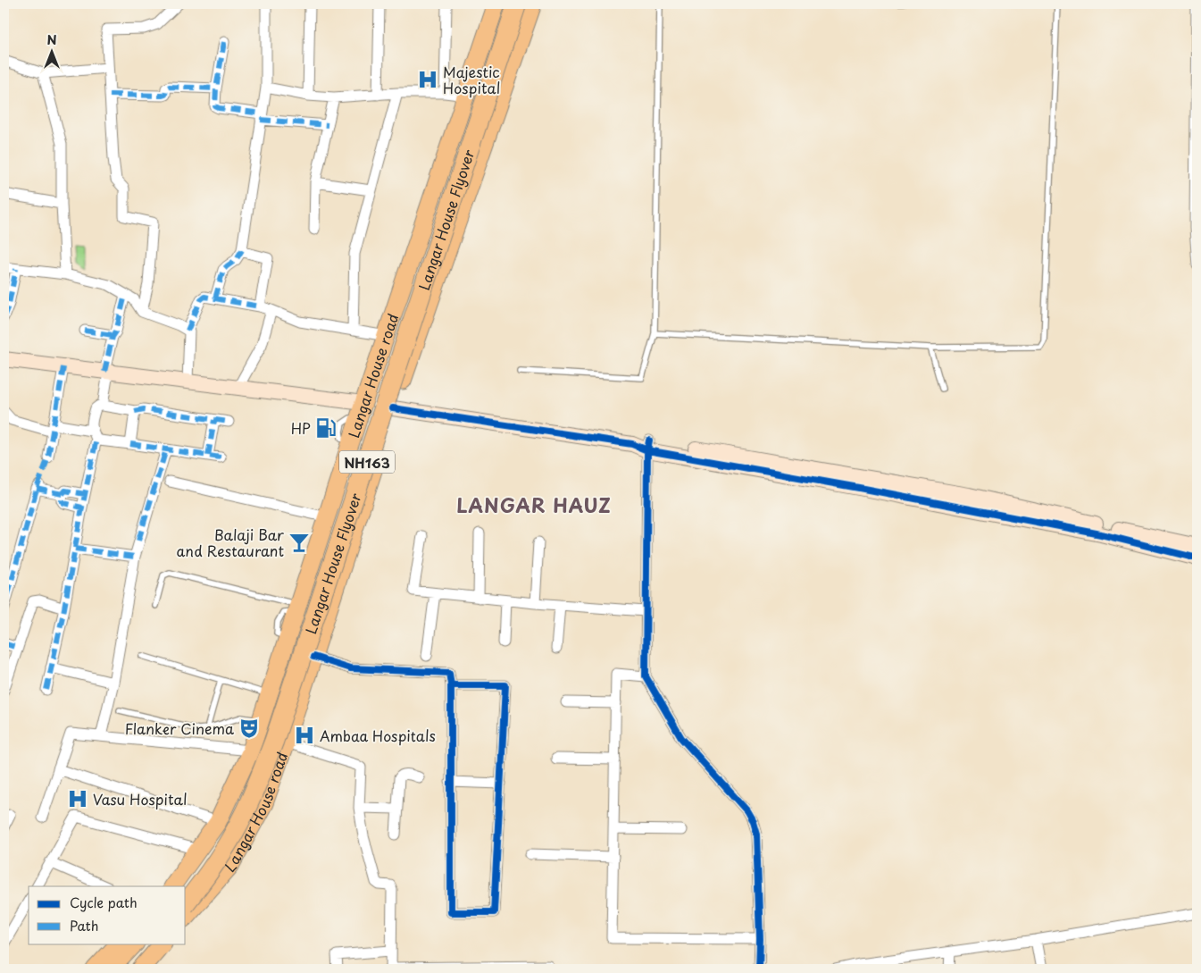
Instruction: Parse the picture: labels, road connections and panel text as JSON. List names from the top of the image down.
{
  "streets": {
    "highway": ["Langar House Flyover", "NH163"],
    "main road": ["Langar House road"]
  },
  "districts": ["LANGAR HAUZ"],
  "places": {
    "hospital": ["Majestic Hospital", "Ambaa Hospitals", "Vasu Hospital"],
    "fuel station": ["HP"],
    "bar": ["Balaji Bar and Restaurant"],
    "theatre": ["Flanker Cinema"]
  },
  "legend": ["Cycle path", "Path"],
  "north": "top"
}
